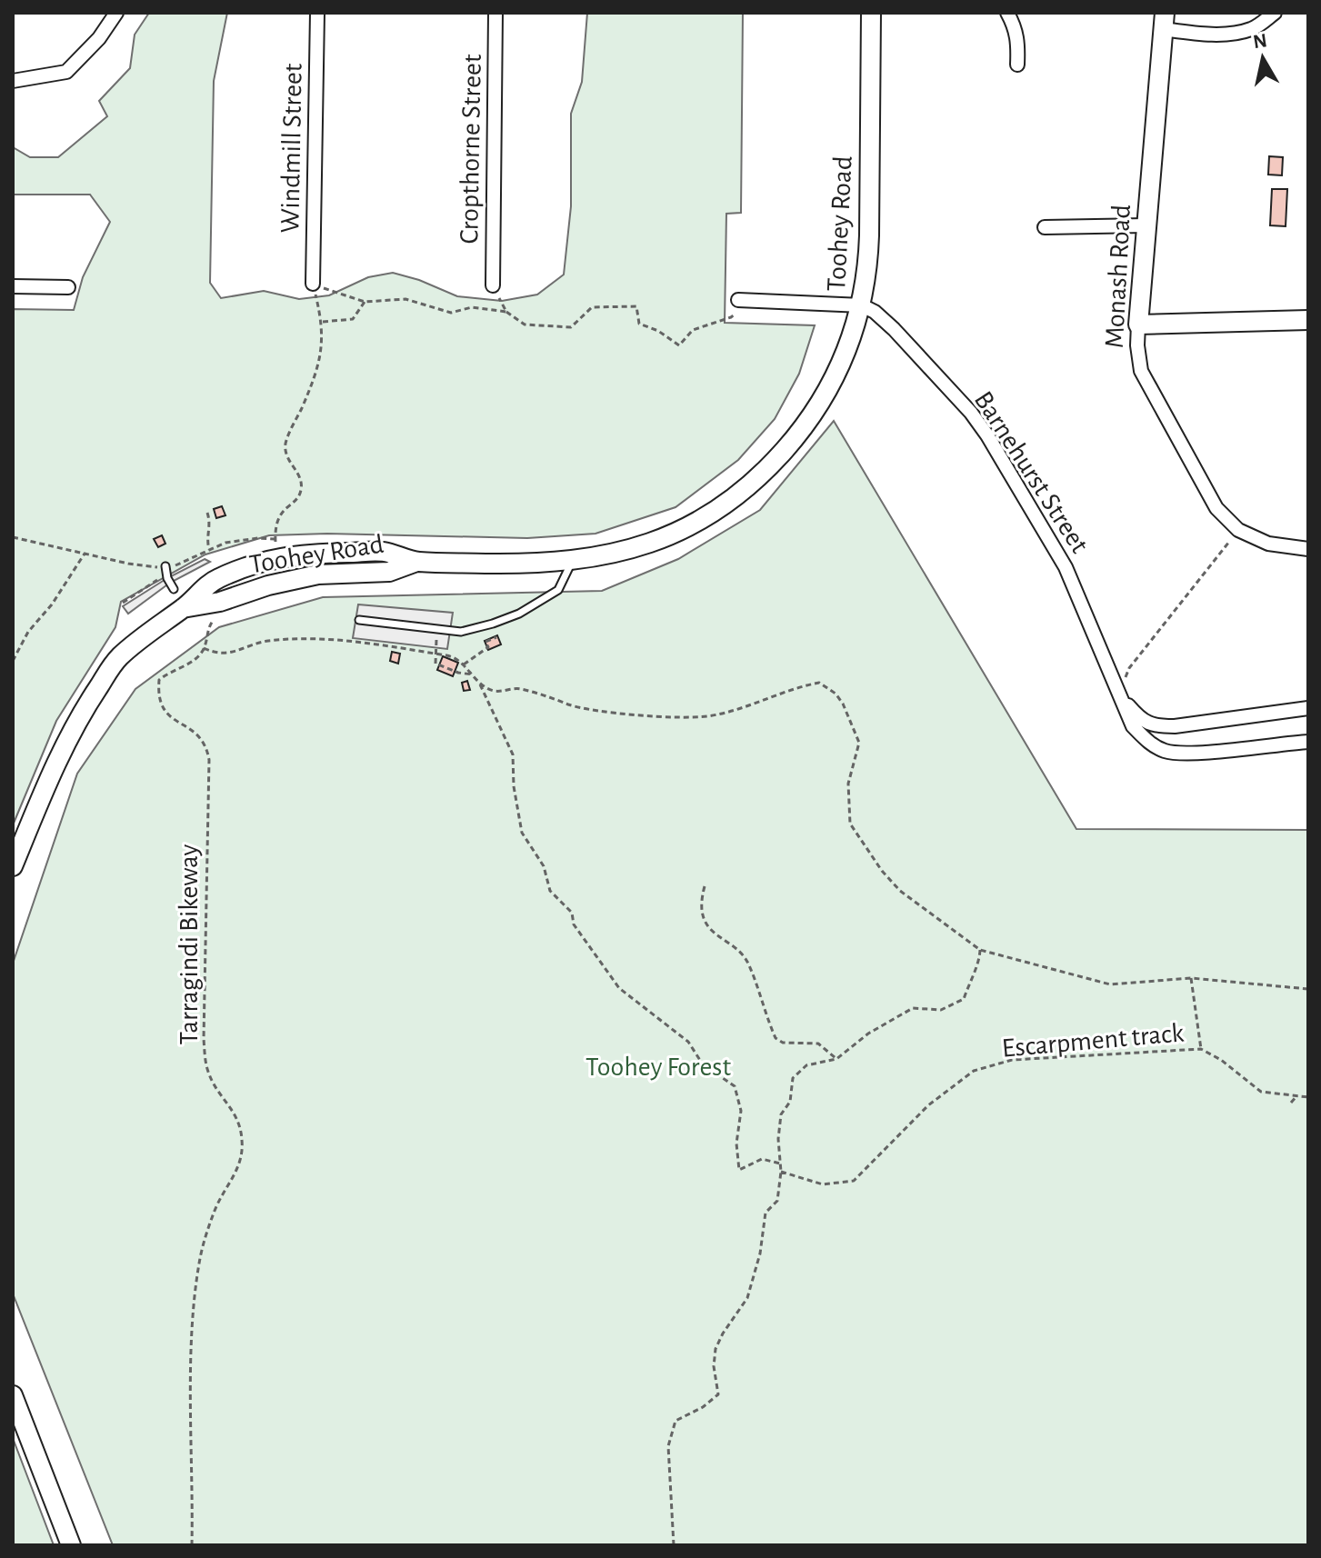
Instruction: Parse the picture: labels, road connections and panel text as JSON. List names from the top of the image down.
{
  "streets": {
    "main road": ["Toohey Road", "Monash Road"],
    "street": ["Windmill Street", "Cropthorne Street", "Barnehurst Street"],
    "path": ["Tarragindi Bikeway", "Escarpment track"]
  },
  "crossings": [
    ["Toohey Road", "Barnehurst Street"]
  ],
  "parks": ["Toohey Forest"],
  "north": "top"
}
